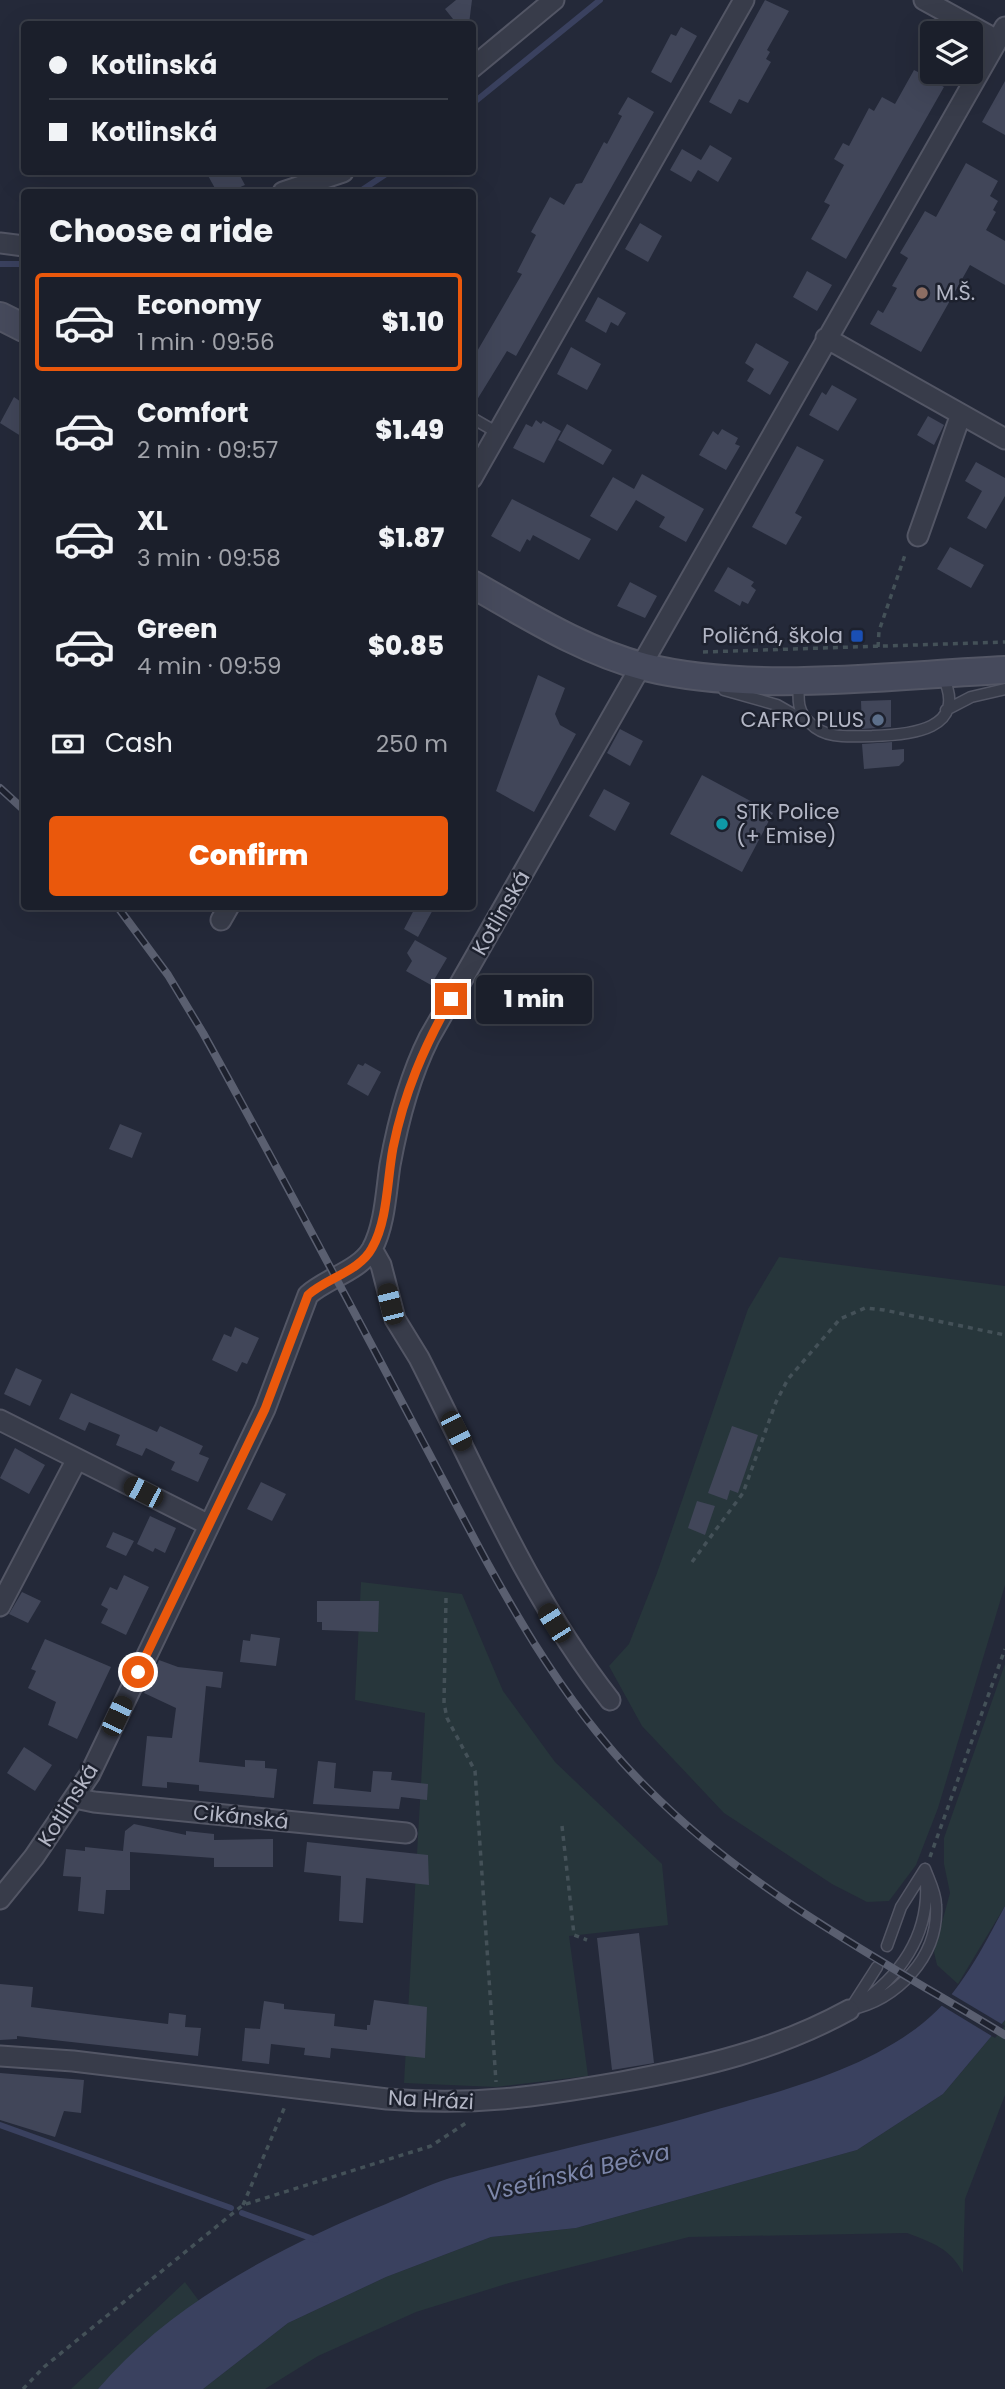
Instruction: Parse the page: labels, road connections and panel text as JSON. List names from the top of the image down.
{
  "streets": {
    "street": ["Kotlinská", "Cikánská", "Na Hrázi"]
  },
  "crossings": [
    ["Kotlinská", "Cikánská"]
  ],
  "water": ["Vsetínská Bečva"],
  "places": {
    "other": ["M.Š.", "CAFRO PLUS", "STK Police (+ Emise)"],
    "transit": ["Poličná, škola"]
  },
  "page": {
    "banner": ["Kotlinská", "Kotlinská"],
    "heading": "Choose a ride",
    "list": [
      {
        "name": "Economy",
        "note": "1 min · 09:56",
        "value": "$1.10"
      },
      {
        "name": "Comfort",
        "note": "2 min · 09:57",
        "value": "$1.49"
      },
      {
        "name": "XL",
        "note": "3 min · 09:58",
        "value": "$1.87"
      },
      {
        "name": "Green",
        "note": "4 min · 09:59",
        "value": "$0.85"
      }
    ],
    "pay": ["Cash", "250 m"],
    "buttons": "Confirm",
    "bubble": "1 min"
  }
}
